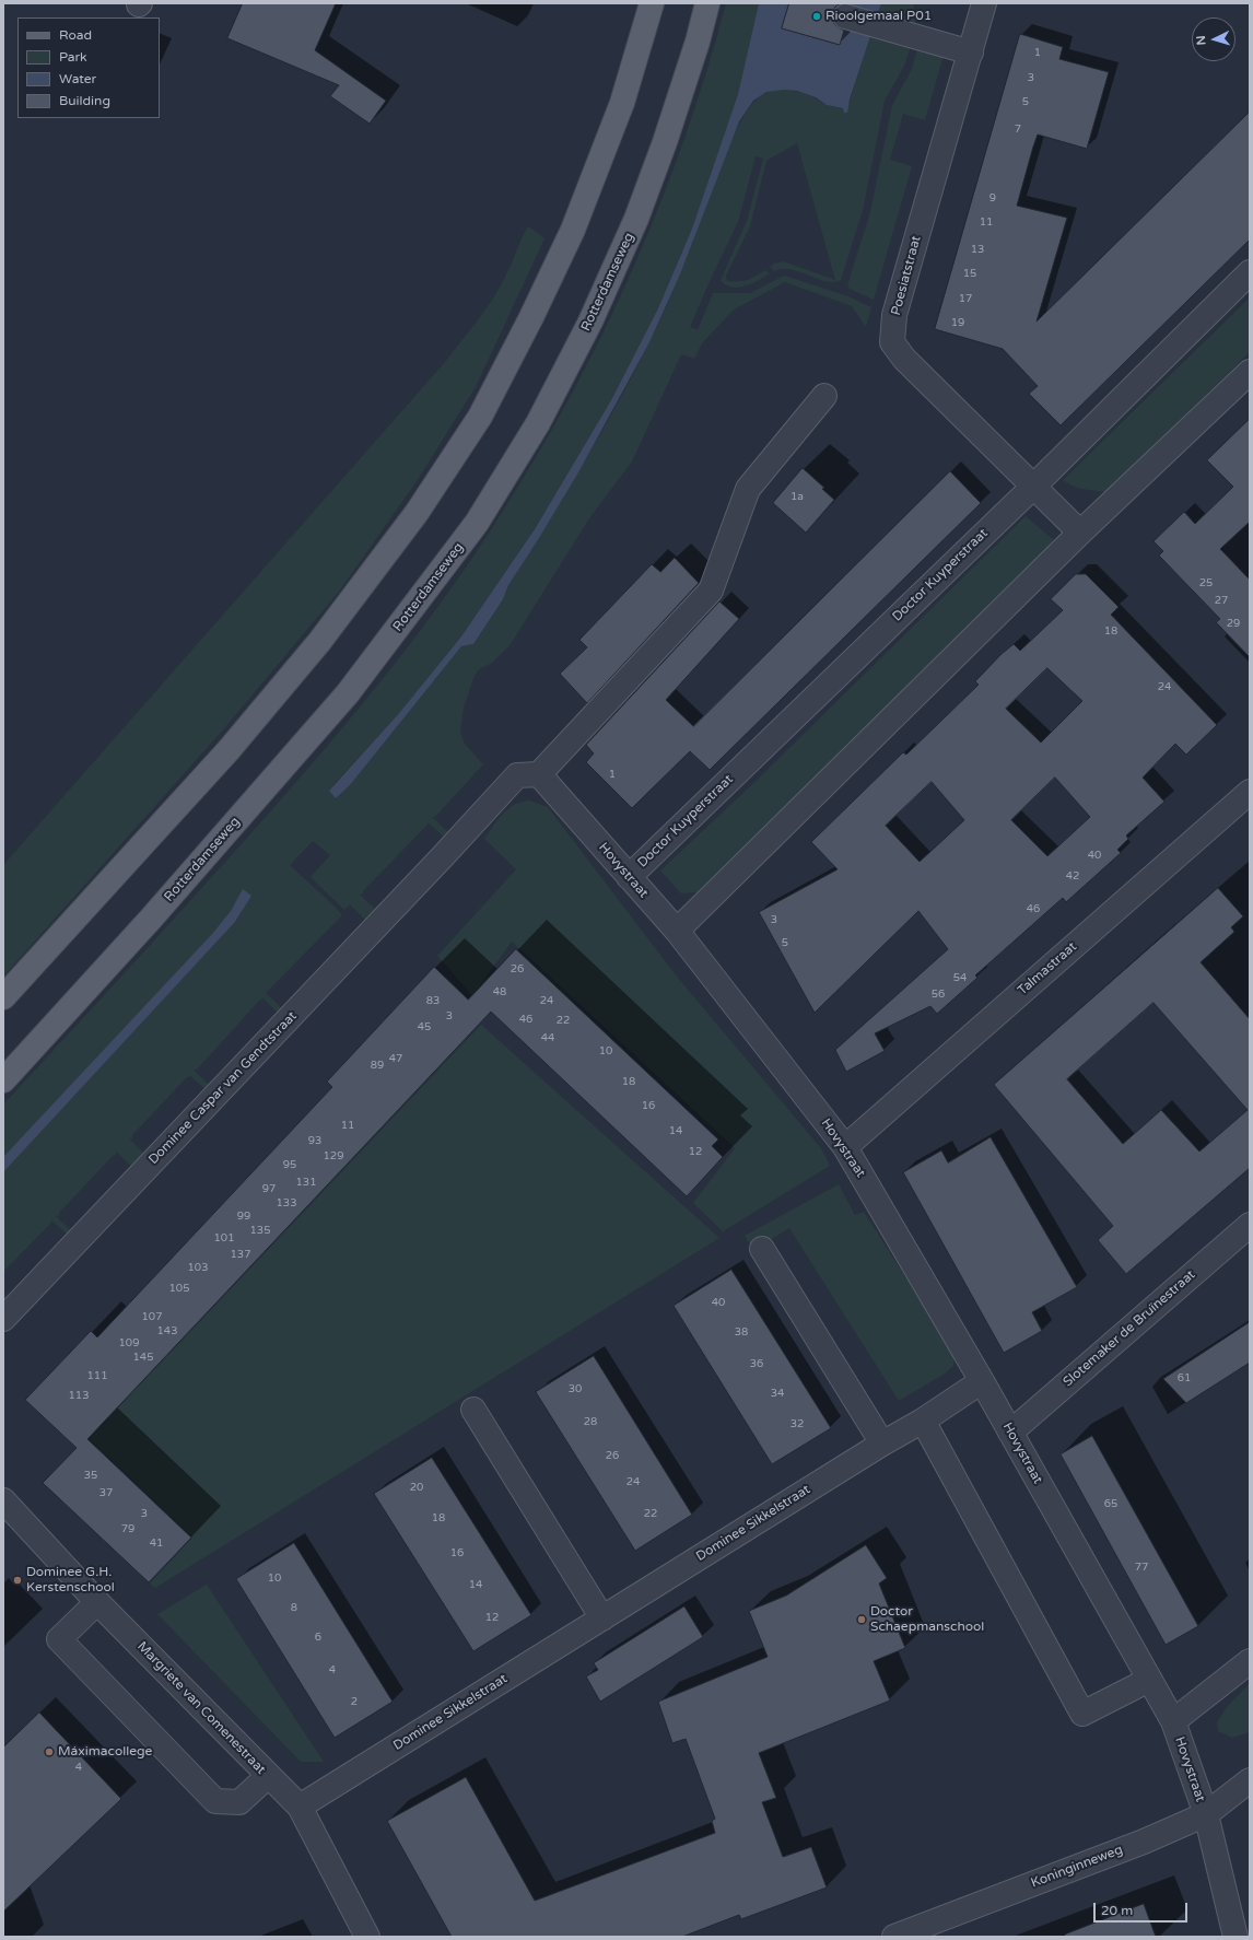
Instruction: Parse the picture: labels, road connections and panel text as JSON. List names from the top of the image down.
{
  "streets": {
    "main road": ["Rotterdamseweg"],
    "street": [
      "Poesiatstraat",
      "Doctor Kuyperstraat",
      "Hovystraat",
      "Talmastraat",
      "Dominee Caspar van Gendtstraat",
      "Slotemaker de Bruïnestraat",
      "Dominee Sikkelstraat",
      "Margriete van Comenestraat",
      "Koninginneweg"
    ]
  },
  "crossings": [
    ["Poesiatstraat", "Doctor Kuyperstraat"],
    ["Doctor Kuyperstraat", "Hovystraat"],
    ["Hovystraat", "Talmastraat"],
    ["Hovystraat", "Dominee Caspar van Gendtstraat"],
    ["Hovystraat", "Slotemaker de Bruïnestraat"],
    ["Hovystraat", "Dominee Sikkelstraat"],
    ["Hovystraat", "Koninginneweg"],
    ["Dominee Sikkelstraat", "Margriete van Comenestraat"]
  ],
  "places": [
    "Rioolgemaal P01",
    "Dominee G.H. Kerstenschool",
    "Doctor Schaepmanschool",
    "Máximacollege"
  ],
  "house_numbers": [
    "1",
    "3",
    "5",
    "7",
    "9",
    "11",
    "13",
    "15",
    "17",
    "19",
    "1a",
    "25",
    "27",
    "29",
    "18",
    "24",
    "1",
    "40",
    "42",
    "46",
    "3",
    "5",
    "26",
    "54",
    "48",
    "56",
    "83",
    "24",
    "3",
    "46",
    "22",
    "45",
    "44",
    "10",
    "47",
    "89",
    "18",
    "16",
    "11",
    "14",
    "93",
    "12",
    "129",
    "95",
    "131",
    "97",
    "133",
    "99",
    "135",
    "101",
    "137",
    "103",
    "105",
    "40",
    "107",
    "143",
    "38",
    "109",
    "145",
    "36",
    "111",
    "61",
    "30",
    "34",
    "113",
    "28",
    "32",
    "26",
    "35",
    "24",
    "20",
    "37",
    "65",
    "3",
    "22",
    "18",
    "79",
    "41",
    "16",
    "77",
    "10",
    "14",
    "8",
    "12",
    "6",
    "4",
    "2",
    "4"
  ],
  "legend": [
    "Road",
    "Park",
    "Water",
    "Building"
  ],
  "scale_bar": "20 m",
  "north": "left"
}
